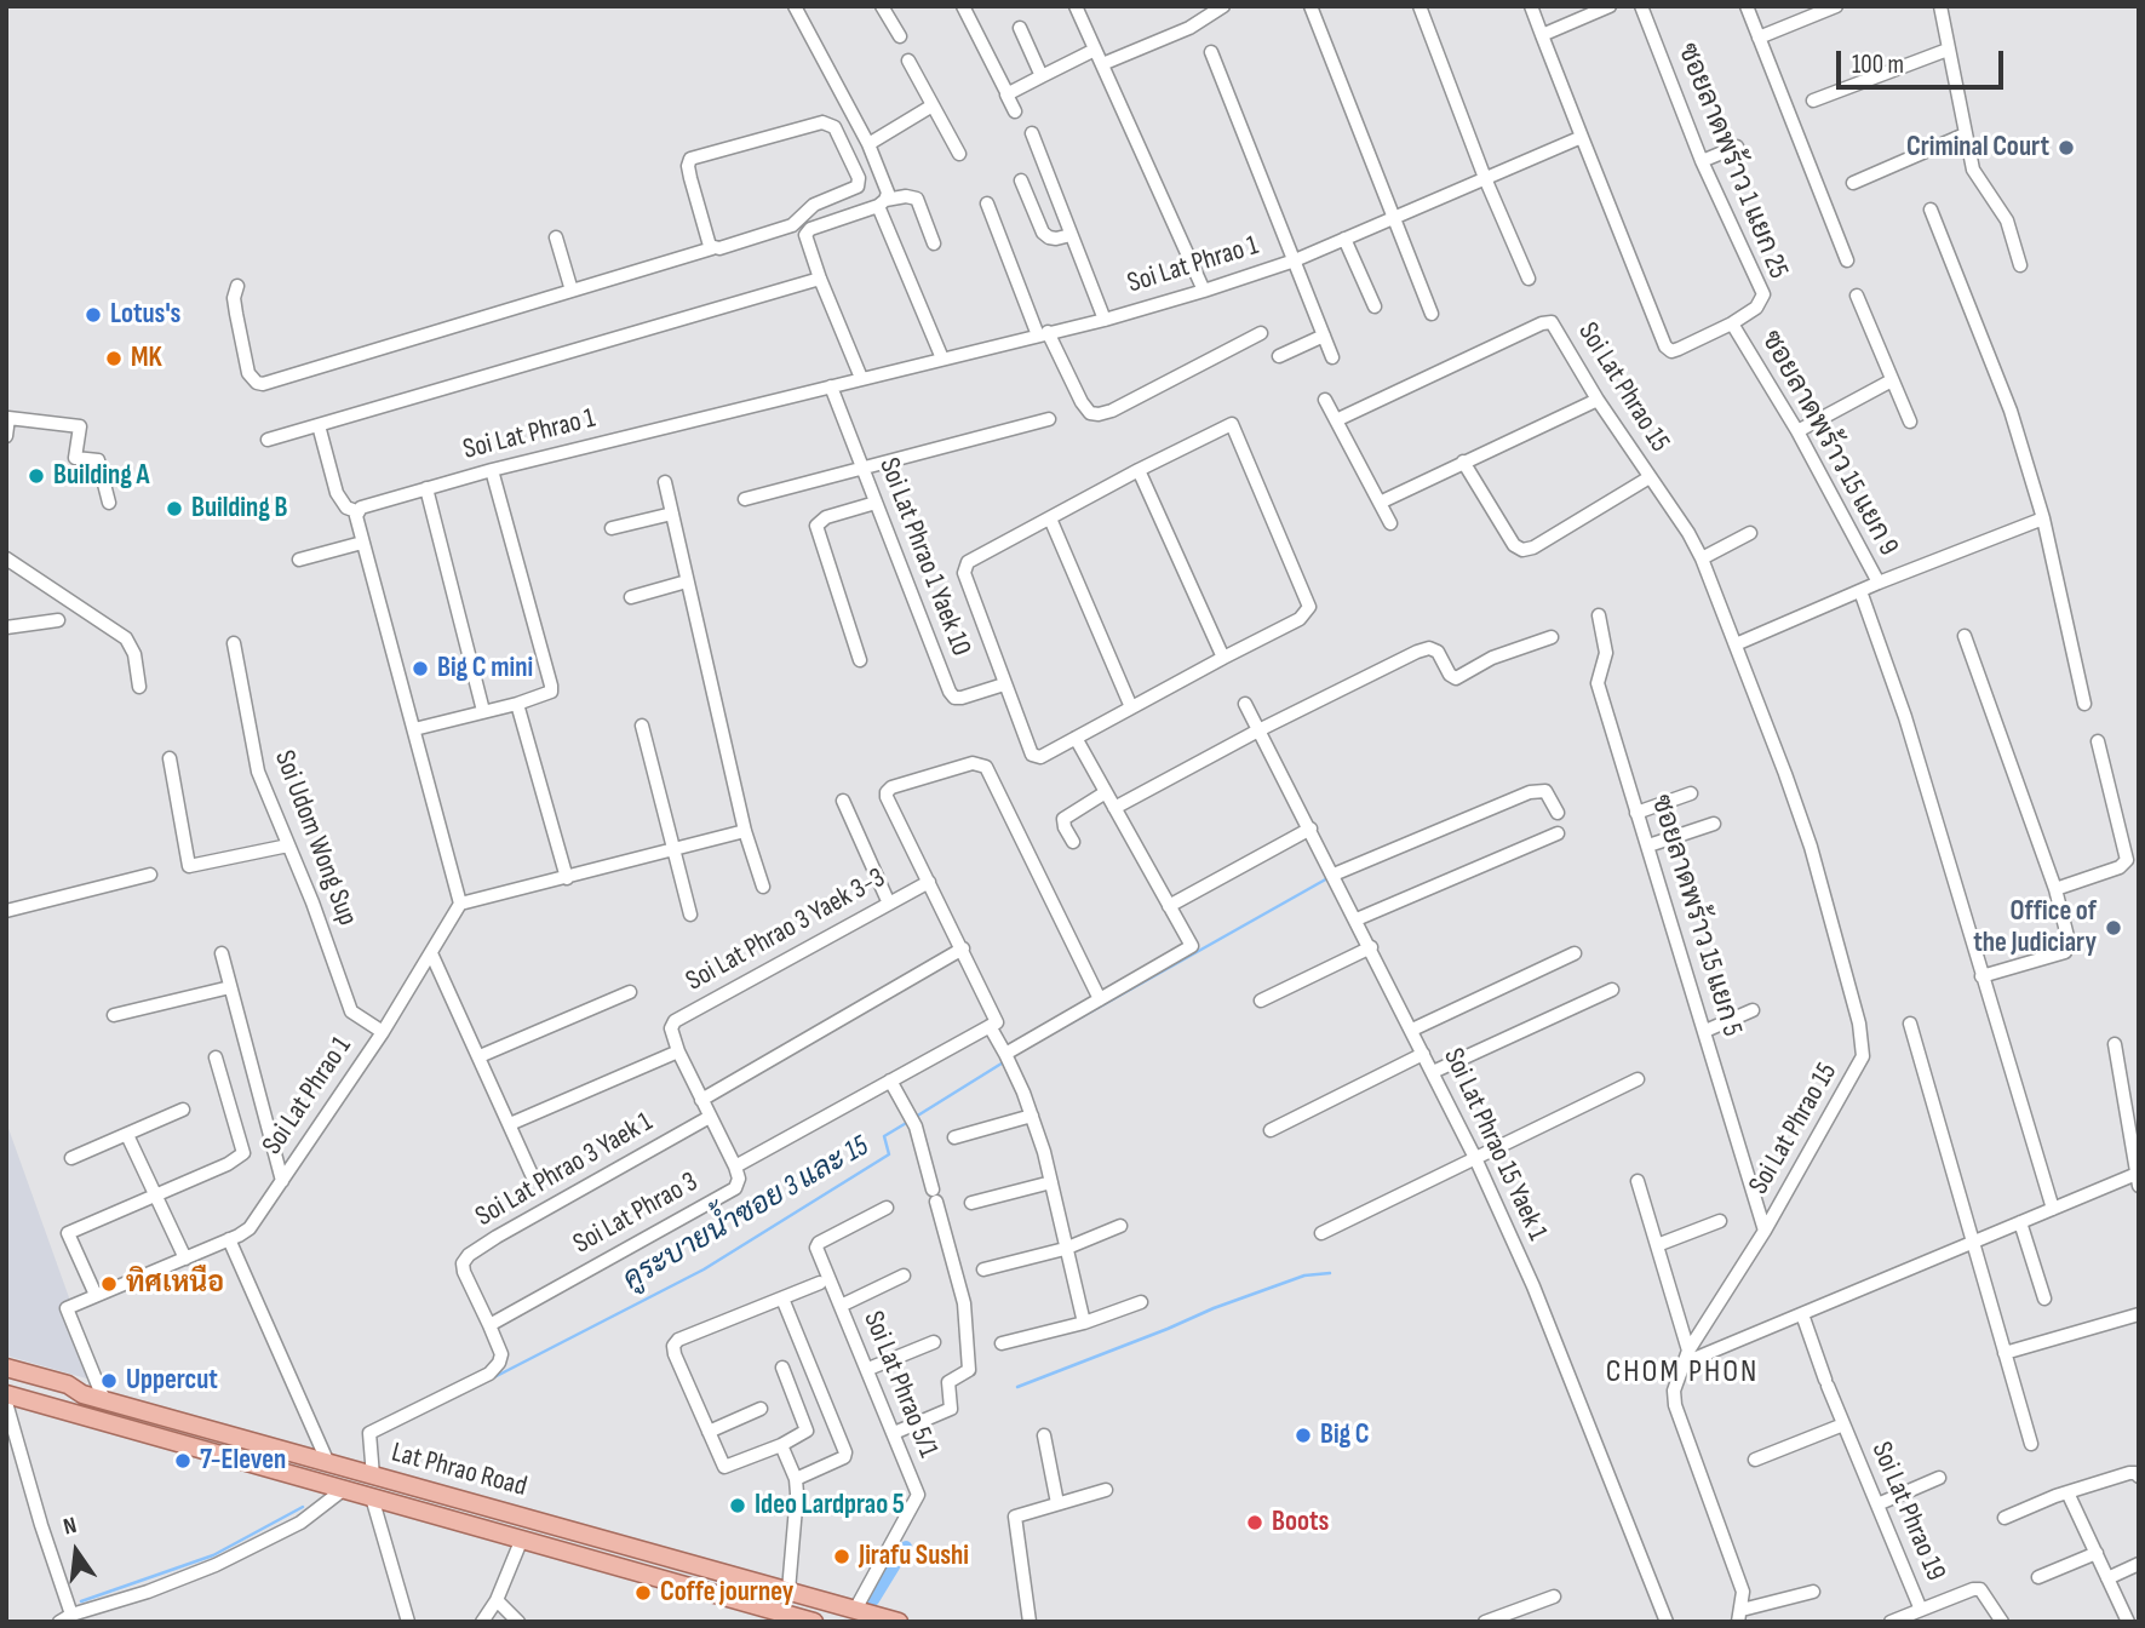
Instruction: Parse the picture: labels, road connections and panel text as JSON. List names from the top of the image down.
{
  "streets": {
    "main road": ["Lat Phrao Road"],
    "street": [
      "ซอยลาดพร้าว 1 แยก 25",
      "Soi Lat Phrao 1",
      "Soi Lat Phrao 15",
      "ซอยลาดพร้าว 15 แยก 9",
      "Soi Lat Phrao 1 Yaek 10",
      "Soi Udom Wong Sup",
      "ซอยลาดพร้าว 15 แยก 5",
      "Soi Lat Phrao 3 Yaek 3-3",
      "Soi Lat Phrao 15 Yaek 1",
      "Soi Lat Phrao 3 Yaek 1",
      "Soi Lat Phrao 3",
      "Soi Lat Phrao 5/1",
      "Soi Lat Phrao 19"
    ]
  },
  "crossings": [
    ["ซอยลาดพร้าว 1 แยก 25", "ซอยลาดพร้าว 15 แยก 9"],
    ["Soi Lat Phrao 1", "ซอยลาดพร้าว 15 แยก 9"],
    ["Soi Lat Phrao 1", "Soi Lat Phrao 1 Yaek 10"],
    ["Soi Lat Phrao 1", "Soi Udom Wong Sup"],
    ["Soi Lat Phrao 1", "Lat Phrao Road"],
    ["Soi Lat Phrao 15", "ซอยลาดพร้าว 15 แยก 5"],
    ["Soi Lat Phrao 3 Yaek 1", "Soi Lat Phrao 3"],
    ["Soi Lat Phrao 5/1", "Lat Phrao Road"]
  ],
  "districts": ["CHOM PHON"],
  "water": ["คูระบายน้ำซอย 3 และ 15"],
  "places": [
    "Criminal Court",
    "Lotus's",
    "MK",
    "Building A",
    "Building B",
    "Big C mini",
    "Office of the Judiciary",
    "ทิศเหนือ",
    "Uppercut",
    "Big C",
    "7-Eleven",
    "Ideo Lardprao 5",
    "Boots",
    "Jirafu Sushi",
    "Coffe journey"
  ],
  "scale_bar": "100 m",
  "north": "top"
}
